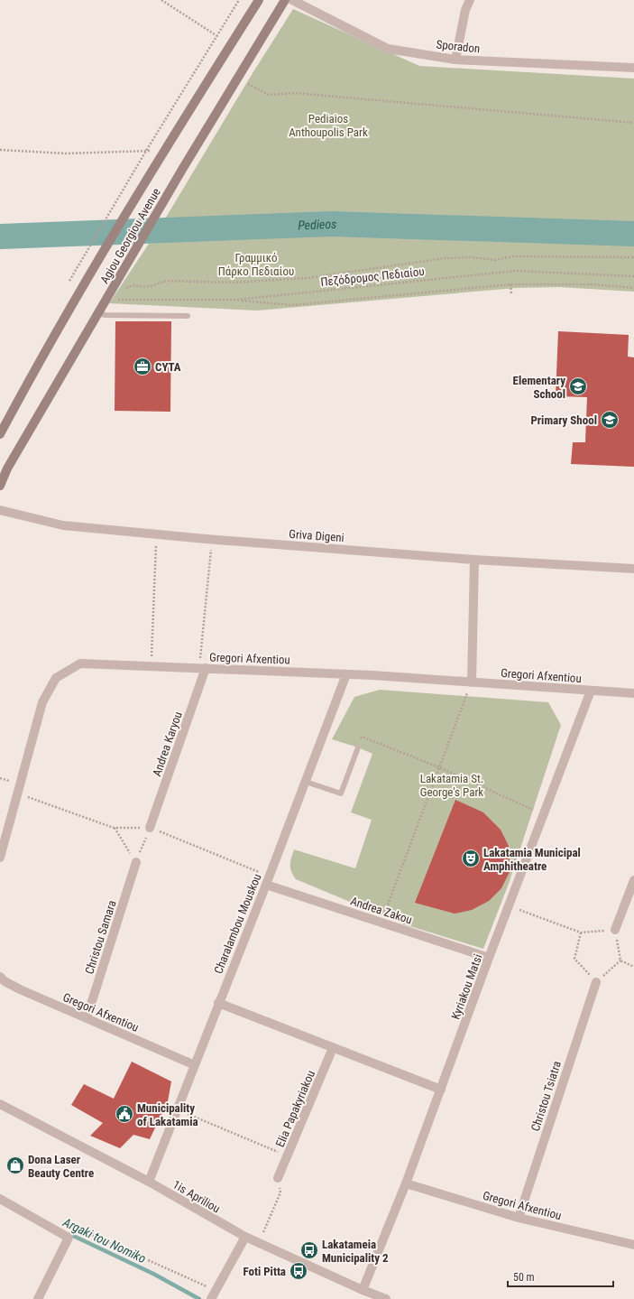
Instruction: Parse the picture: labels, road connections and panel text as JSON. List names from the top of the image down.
{
  "streets": {
    "main road": ["Agiou Georgiou Avenue"],
    "street": [
      "Sporadon",
      "Griva Digeni",
      "Gregori Afxentiou",
      "Andrea Karyou",
      "Andrea Zakou",
      "Charalambou Mouskou",
      "Christou Samara",
      "Kyriakou Matsi",
      "Christou Tsiatra",
      "Elia Papakyriakou",
      "1is Apriliou"
    ],
    "path": ["Πεζόδρομος Πεδιαίου"]
  },
  "crossings": [
    ["Gregori Afxentiou", "Andrea Karyou"],
    ["Gregori Afxentiou", "Charalambou Mouskou"],
    ["Gregori Afxentiou", "Christou Samara"],
    ["Gregori Afxentiou", "Kyriakou Matsi"],
    ["Gregori Afxentiou", "Christou Tsiatra"],
    ["Andrea Zakou", "Charalambou Mouskou"],
    ["Andrea Zakou", "Kyriakou Matsi"],
    ["Charalambou Mouskou", "1is Apriliou"],
    ["Kyriakou Matsi", "1is Apriliou"]
  ],
  "water": ["Pedieos", "Argaki tou Nomiko"],
  "parks": ["Pediaios Anthoupolis Park", "Γραμμικό Πάρκο Πεδιαίου", "Lakatamia St. George's Park"],
  "places": {
    "office": ["CYTA"],
    "school or university": ["Elementary School", "Primary Shool"],
    "theatre": ["Lakatamia Municipal Amphitheatre"],
    "public building": ["Municipality of Lakatamia"],
    "shop": ["Dona Laser Beauty Centre"],
    "bus stop": ["Lakatameia Municipality 2", "Foti Pitta"]
  },
  "scale_bar": "50 m"
}
